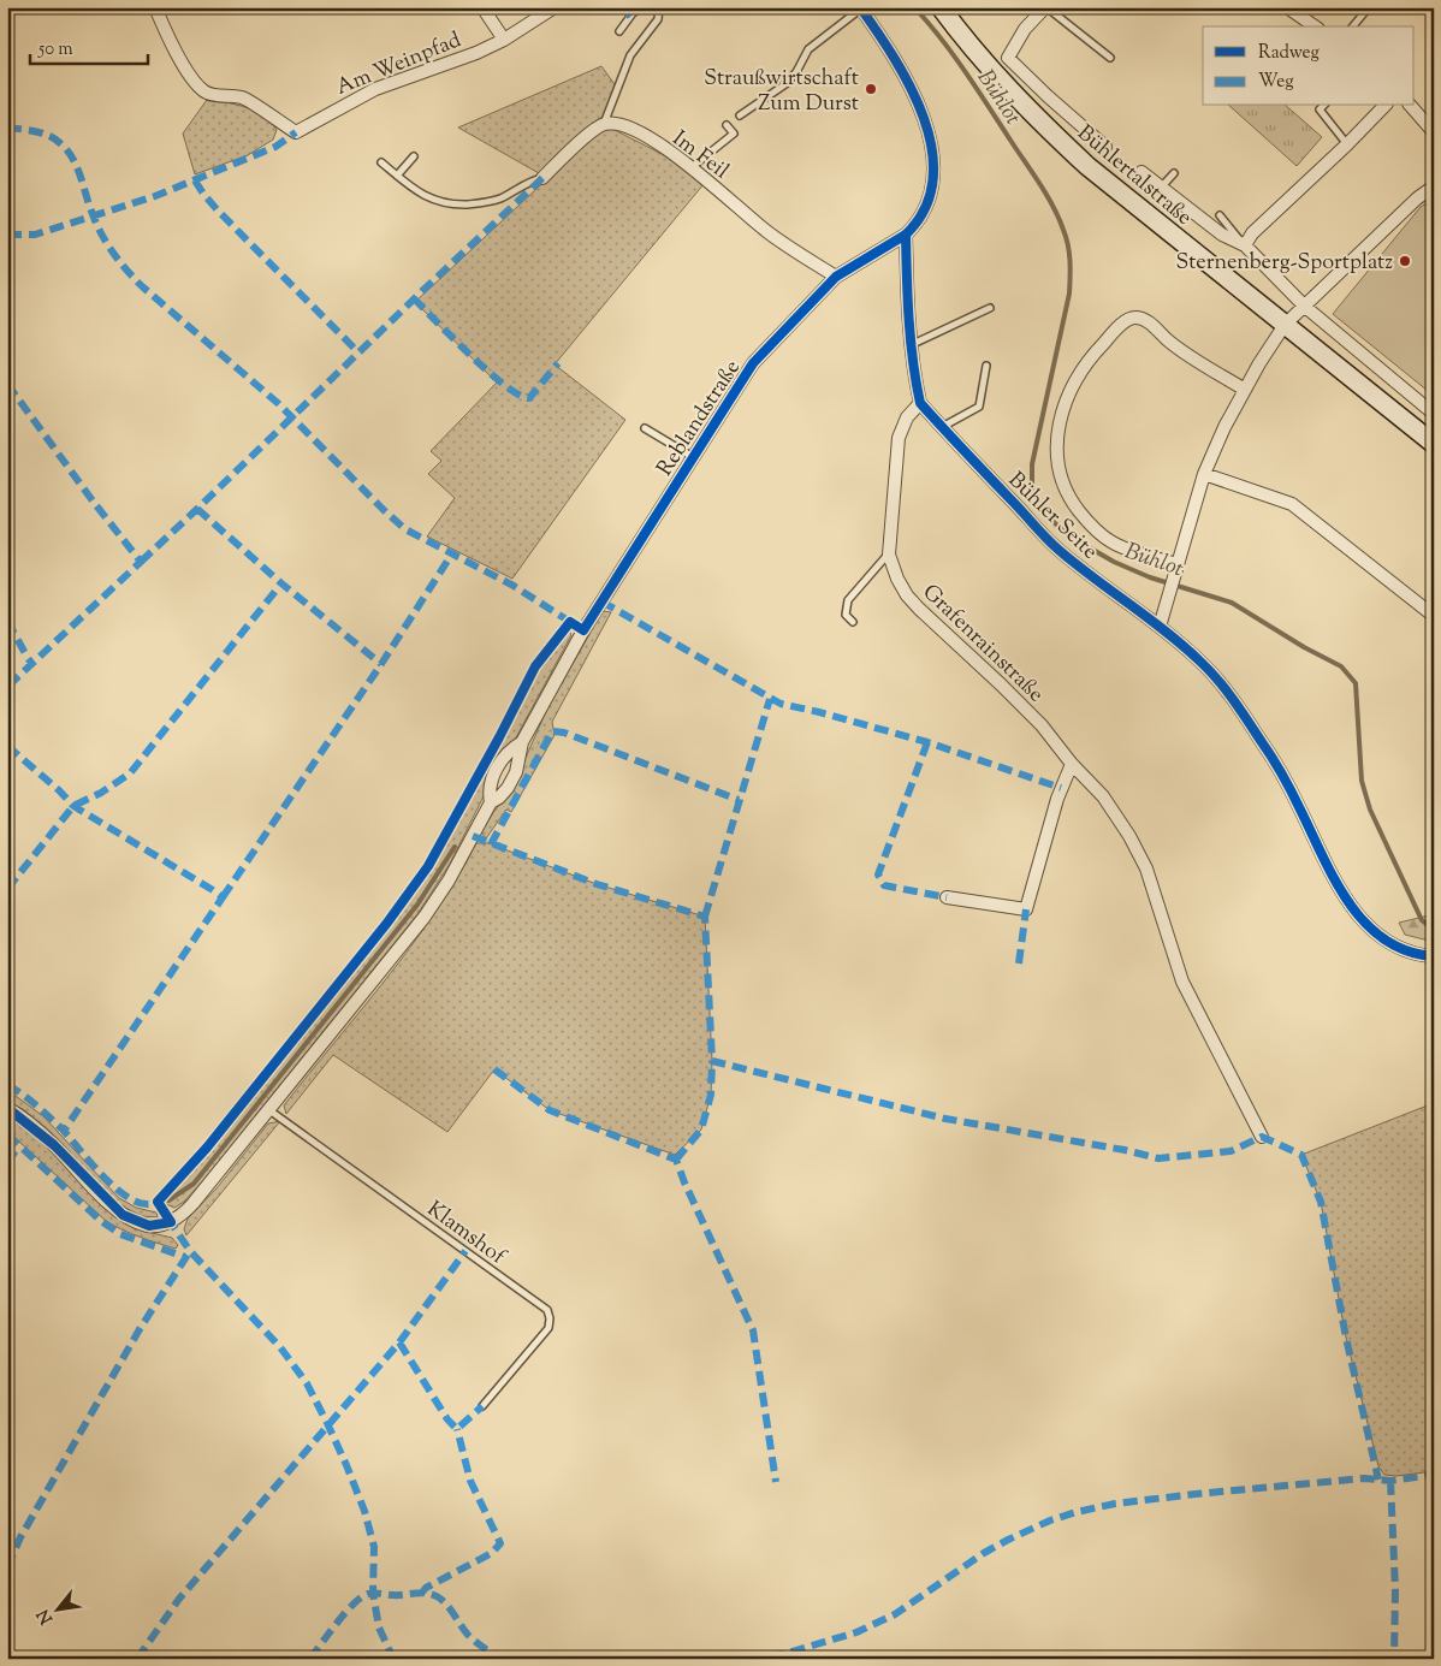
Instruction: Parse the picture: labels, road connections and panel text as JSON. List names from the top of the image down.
{
  "streets": {
    "main road": ["Bühlertalstraße"],
    "street": [
      "Am Weinpfad",
      "Im Feil",
      "Reblandstraße",
      "Bühler Seite",
      "Grafenrainstraße"
    ],
    "lane": ["Klamshof"]
  },
  "crossings": [
    ["Im Feil", "Reblandstraße"],
    ["Reblandstraße", "Klamshof"],
    ["Bühler Seite", "Grafenrainstraße"]
  ],
  "water": ["Bühlot"],
  "places": ["Straußwirtschaft Zum Durst", "Sternenberg-Sportplatz"],
  "legend": ["Radweg", "Weg"],
  "scale_bar": "50 m",
  "north": "bottom left"
}
